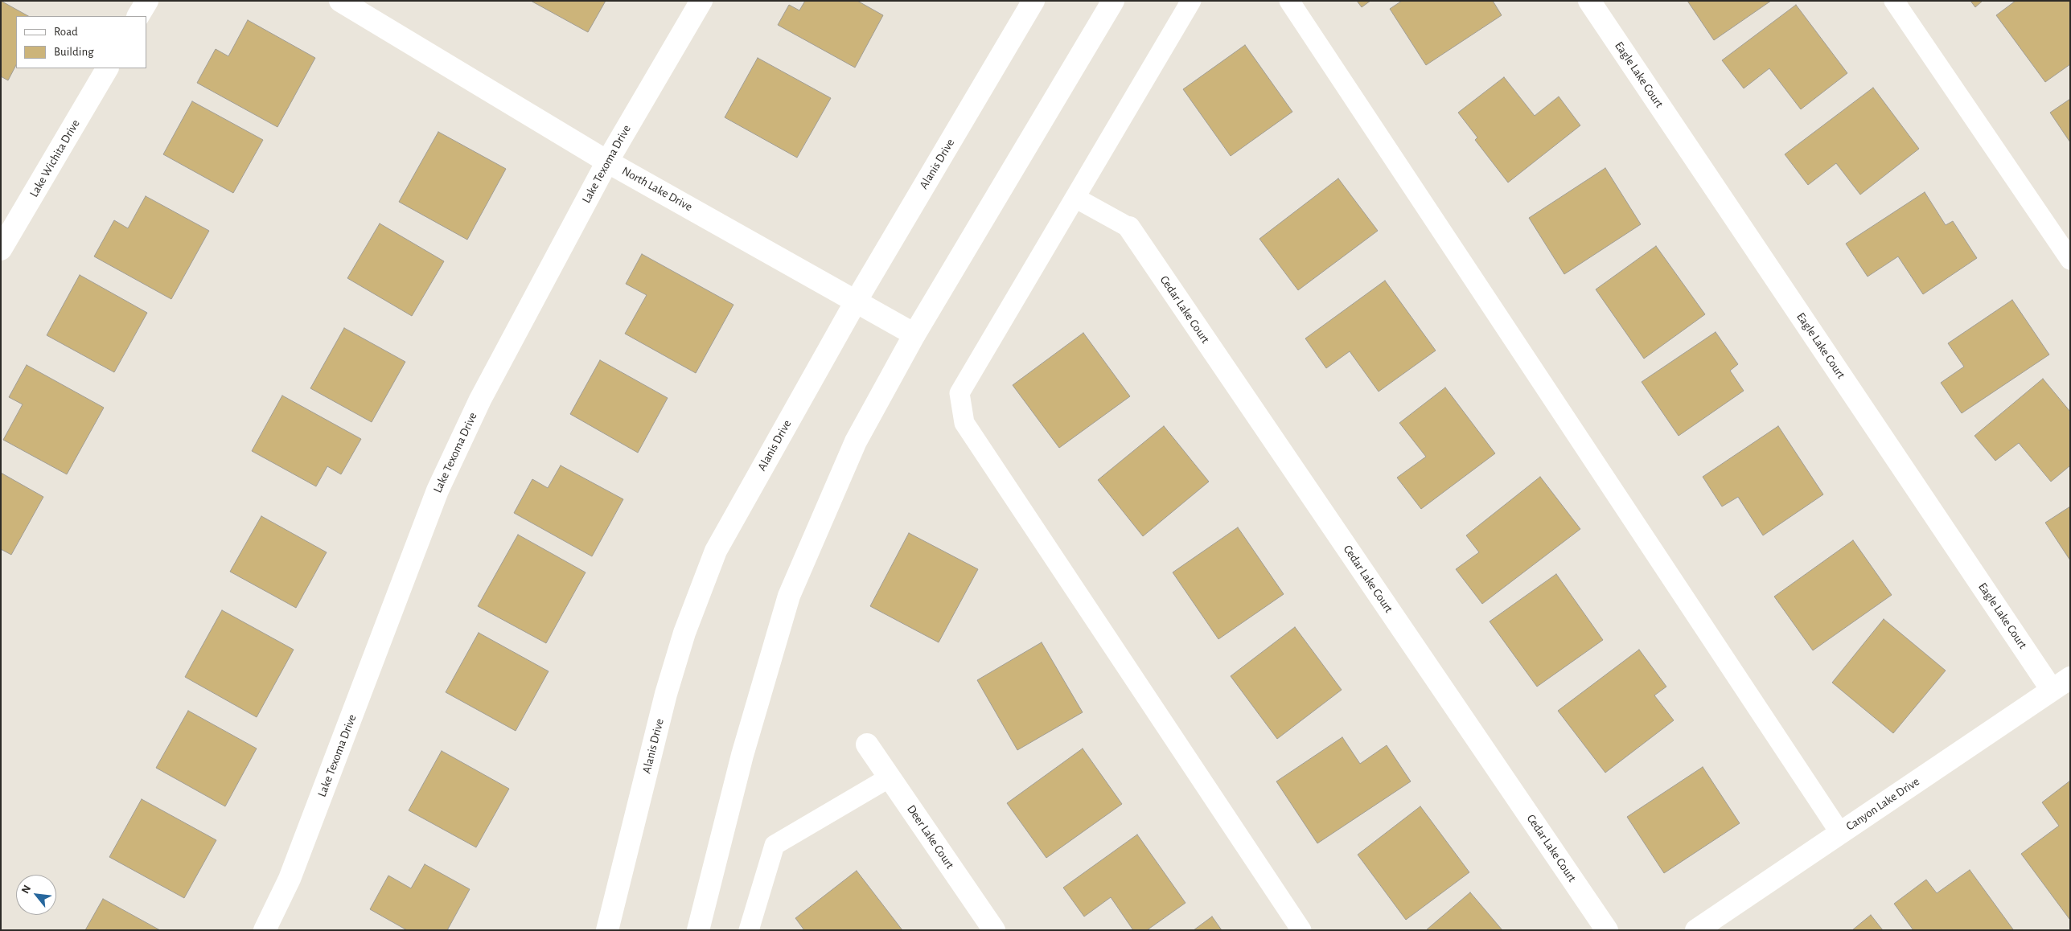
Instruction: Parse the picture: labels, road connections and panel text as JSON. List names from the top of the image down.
{
  "streets": {
    "street": [
      "Eagle Lake Court",
      "Lake Wichita Drive",
      "Lake Texoma Drive",
      "Alanis Drive",
      "North Lake Drive",
      "Cedar Lake Court",
      "Canyon Lake Drive",
      "Deer Lake Court"
    ]
  },
  "crossings": [
    ["Eagle Lake Court", "Canyon Lake Drive"],
    ["Lake Texoma Drive", "North Lake Drive"],
    ["Alanis Drive", "North Lake Drive"]
  ],
  "legend": ["Road", "Building"],
  "north": "top left"
}
